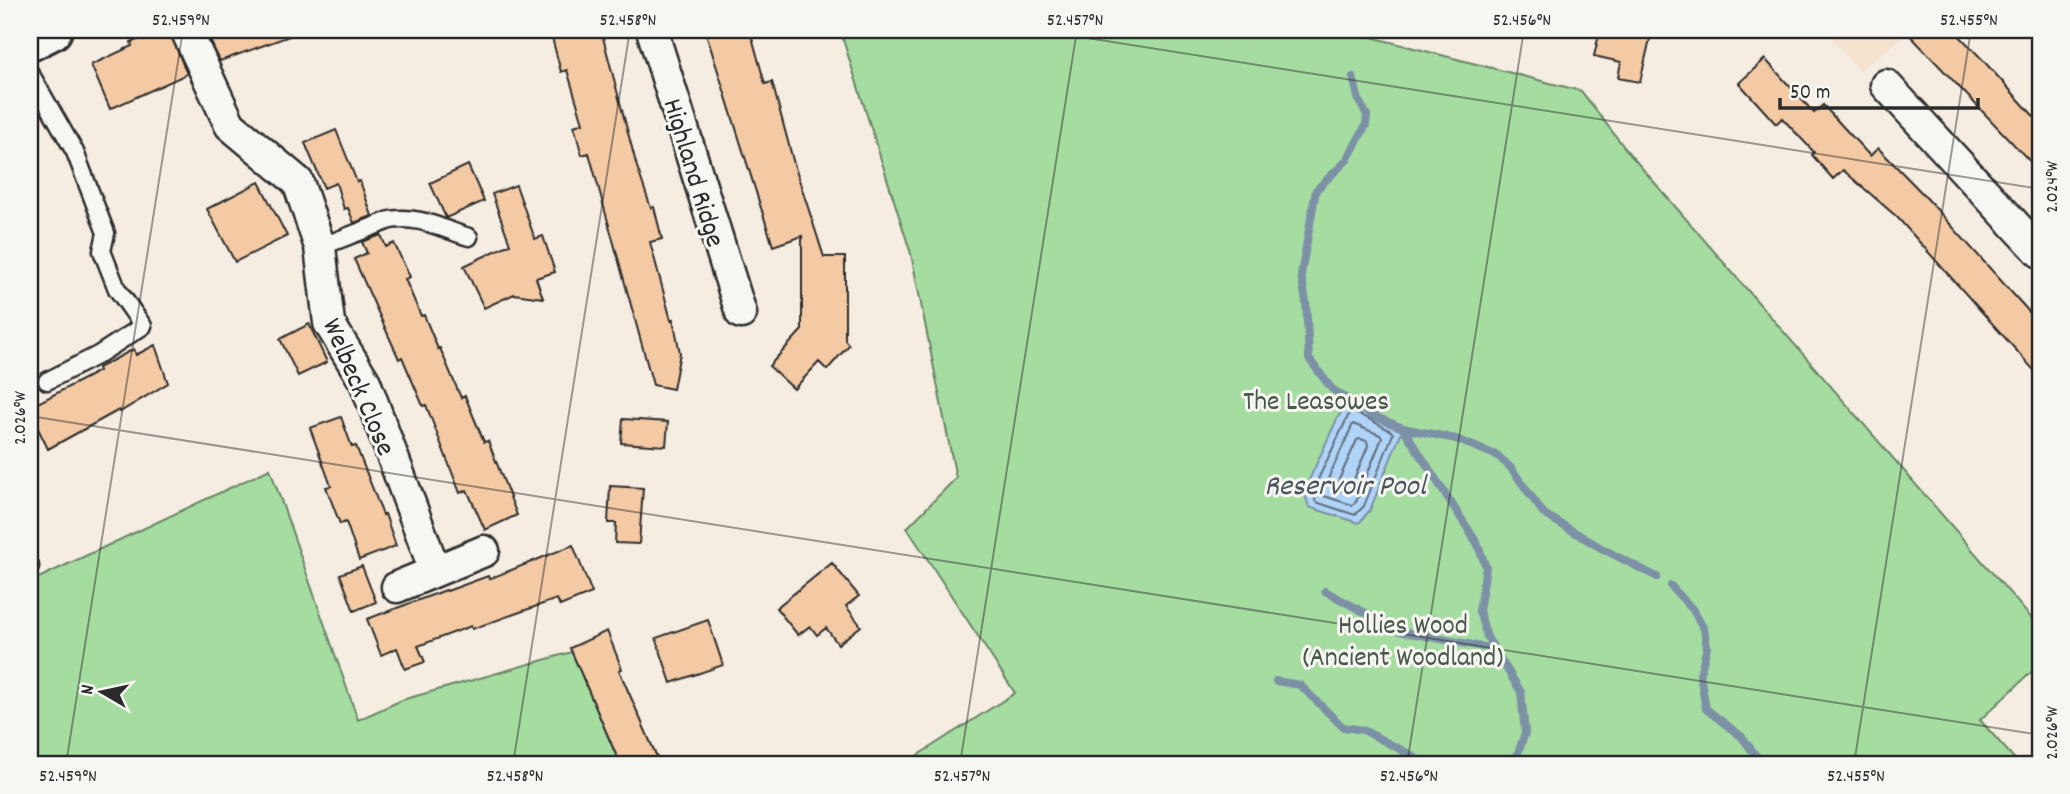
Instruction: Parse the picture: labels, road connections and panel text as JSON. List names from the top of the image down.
{
  "streets": {
    "street": ["Highland Ridge", "Welbeck Close"]
  },
  "water": ["Reservoir Pool"],
  "parks": ["The Leasowes", "Hollies Wood (Ancient Woodland)"],
  "scale_bar": "50 m",
  "north": "left",
  "coordinates": [
    "52.459°N",
    "52.458°N",
    "52.457°N",
    "52.456°N",
    "52.455°N",
    "2.024°W",
    "2.026°W"
  ]
}
